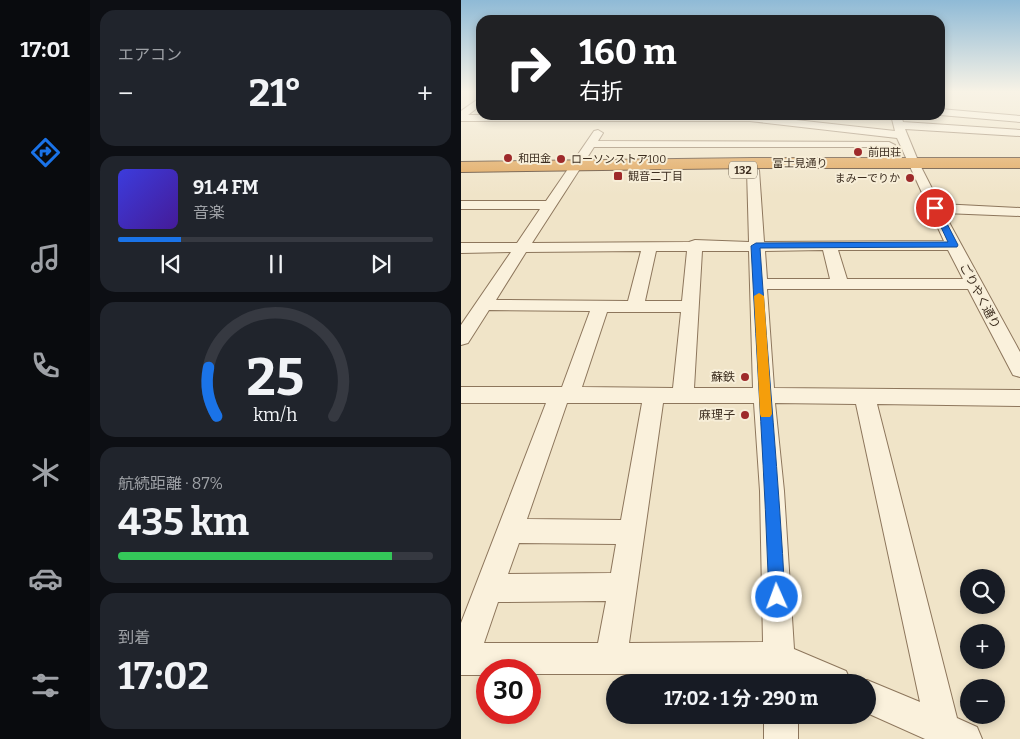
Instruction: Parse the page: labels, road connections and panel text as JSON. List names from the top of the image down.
{
  "streets": {
    "highway": ["富士見通り", "132"],
    "street": ["ごりやく通り"]
  },
  "crossings": [
    ["富士見通り", "ごりやく通り"]
  ],
  "places": {
    "other": [
      "前田荘",
      "和田金",
      "ローソンストア100",
      "まみーでりか",
      "蘇鉄",
      "麻理子"
    ],
    "transit": ["観音二丁目"]
  },
  "page": {
    "tabs": "17:01",
    "tile": [
      "エアコン",
      ["航続距離 · 87%", "435 km"],
      ["到着", "17:02"]
    ],
    "turn": ["160 m", "右折"],
    "heat": ["−", "21°", "+"],
    "song": ["91.4 FM", "音楽"],
    "map_buttons": ["+", "−"],
    "limit": "30",
    "trip": "17:02 · 1 分 · 290 m",
    "gauge": ["25", "km/h"]
  }
}
